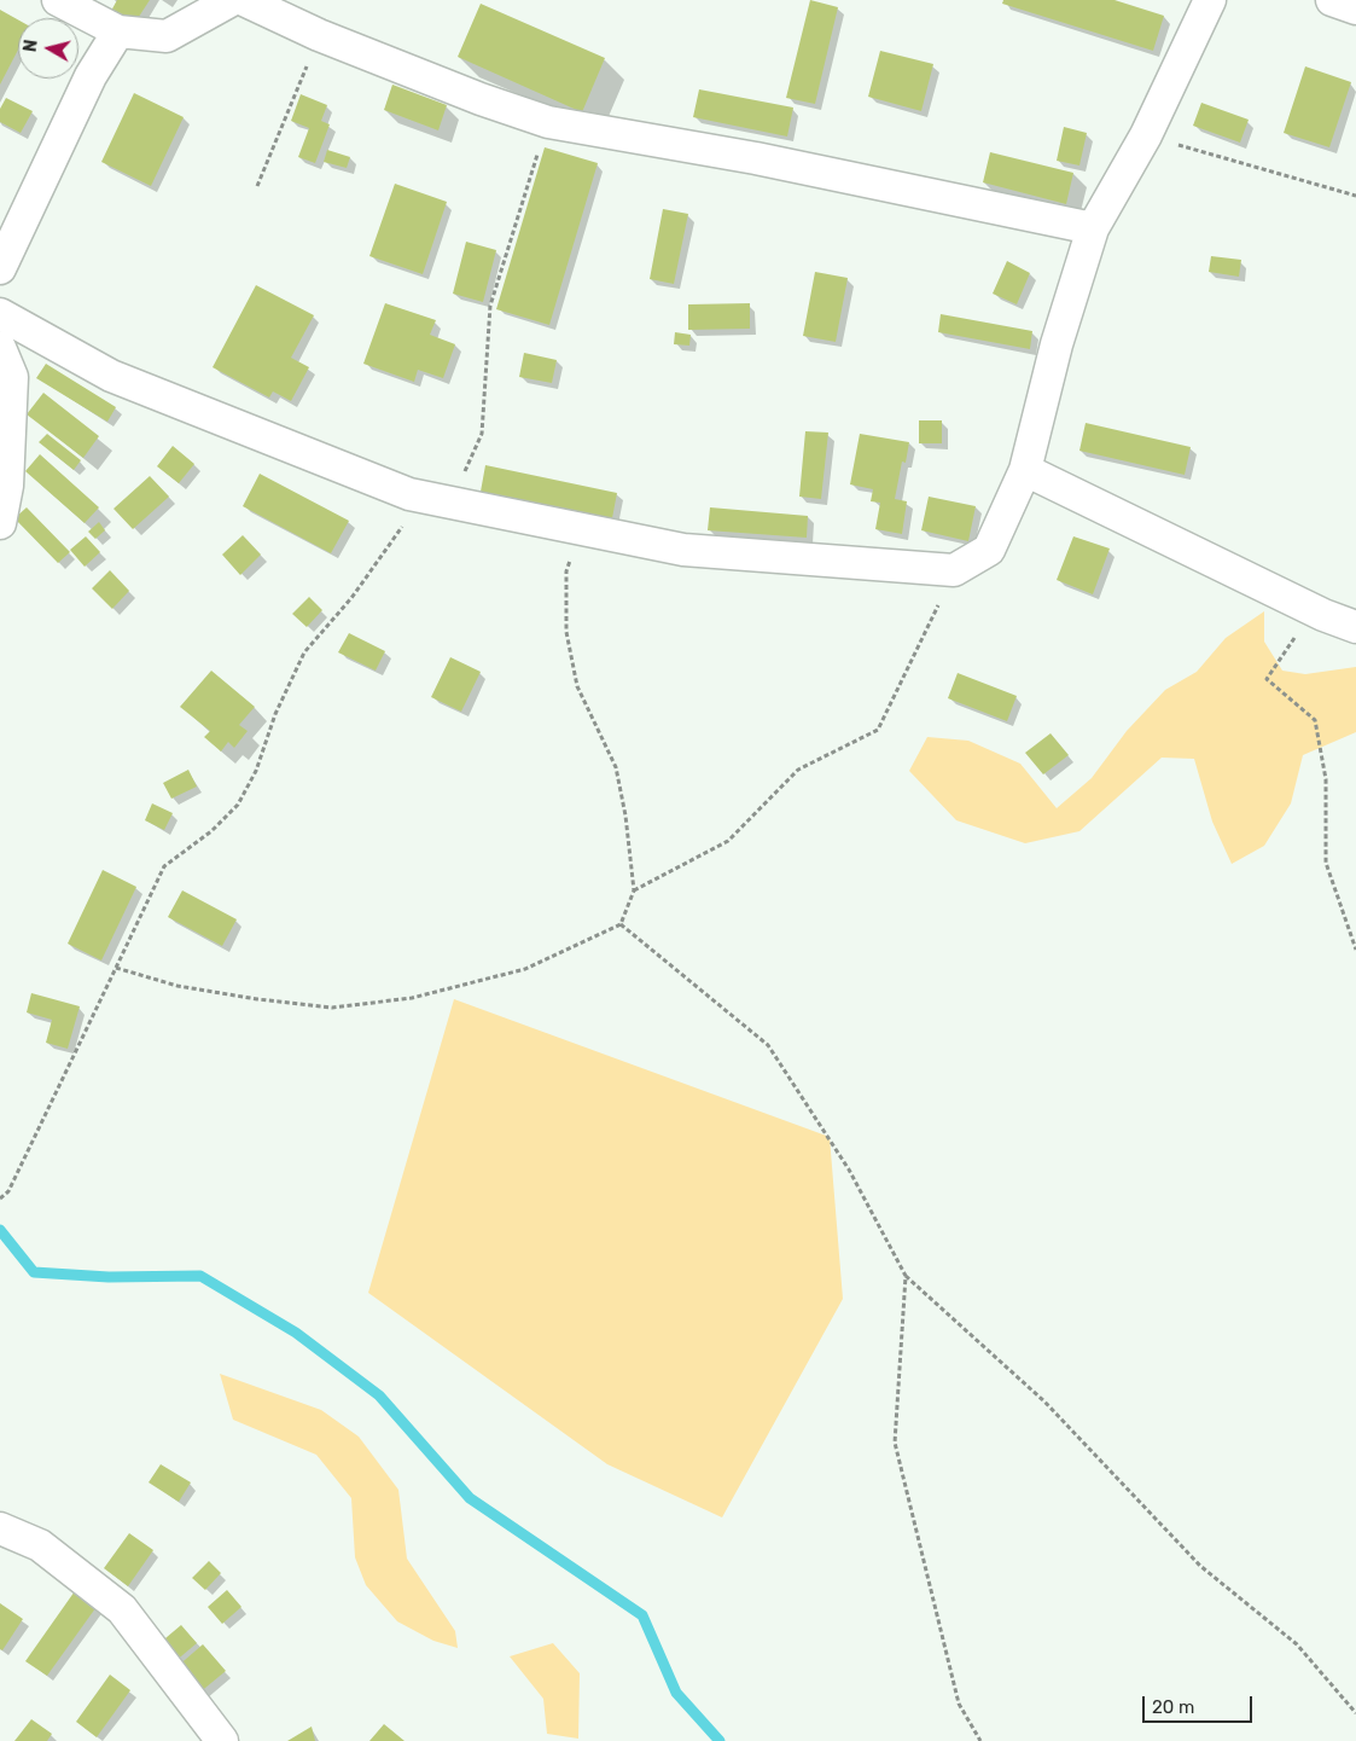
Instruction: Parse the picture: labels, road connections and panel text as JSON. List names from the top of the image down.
{
  "scale_bar": "20 m",
  "north": "left"
}
